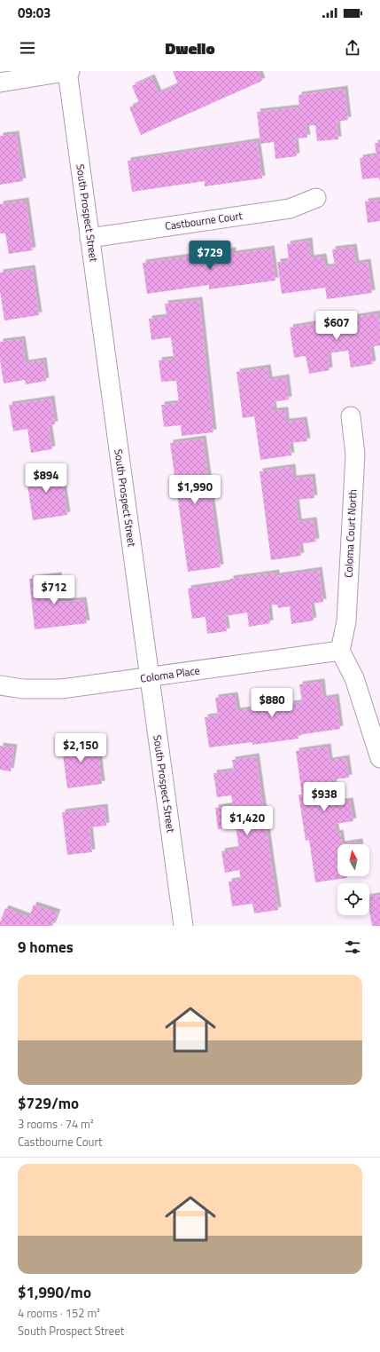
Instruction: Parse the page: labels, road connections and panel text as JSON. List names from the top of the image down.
{
  "streets": {
    "street": [
      "South Prospect Street",
      "Castbourne Court",
      "Coloma Court North",
      "Coloma Place"
    ]
  },
  "crossings": [
    ["South Prospect Street", "Castbourne Court"],
    ["South Prospect Street", "Coloma Place"],
    ["Coloma Court North", "Coloma Place"]
  ],
  "north": "top",
  "page": {
    "status": "09:03",
    "header": "Dwello",
    "price": [
      "$729",
      "$607",
      "$894",
      "$1,990",
      "$712",
      "$880",
      "$2,150",
      "$938",
      "$1,420"
    ],
    "heading": "9 homes",
    "list": [
      {
        "name": "$729/mo",
        "note": "3 rooms · 74 m² · Castbourne Court"
      },
      {
        "name": "$1,990/mo",
        "note": "4 rooms · 152 m² · South Prospect Street"
      }
    ]
  }
}
